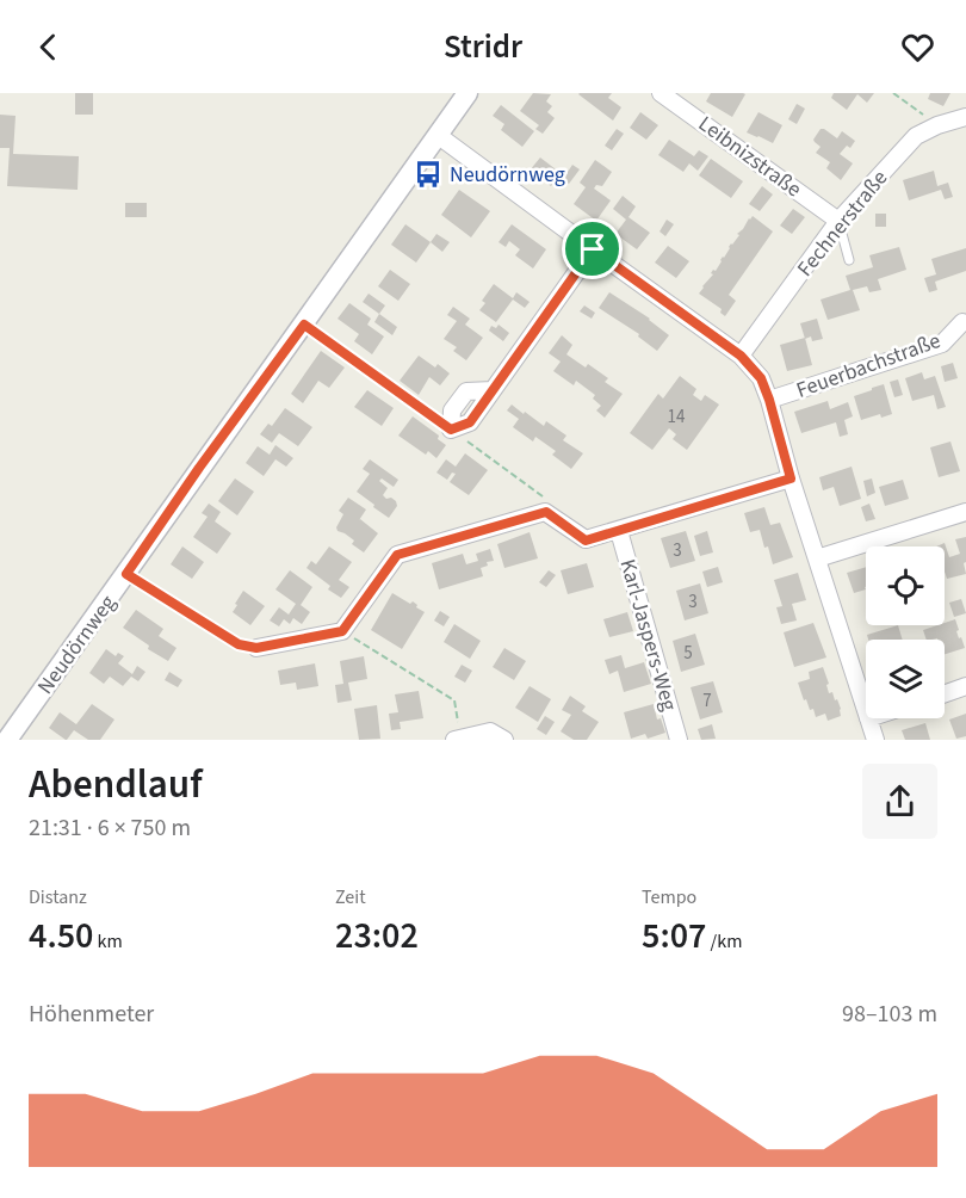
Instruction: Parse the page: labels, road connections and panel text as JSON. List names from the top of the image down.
{
  "streets": {
    "street": [
      "Leibnizstraße",
      "Fechnerstraße",
      "Feuerbachstraße",
      "Karl-Jaspers-Weg",
      "Neudörnweg"
    ]
  },
  "crossings": [
    ["Leibnizstraße", "Fechnerstraße"],
    ["Fechnerstraße", "Feuerbachstraße"],
    ["Feuerbachstraße", "Neudörnweg"]
  ],
  "places": {
    "bus stop": ["Neudörnweg"]
  },
  "house_numbers": [
    "14",
    "3",
    "3",
    "5",
    "7"
  ],
  "page": {
    "header": "Stridr",
    "heading": ["Abendlauf", "21:31 · 6 × 750 m"],
    "stats": [
      ["Distanz", "4.50 km"],
      ["Zeit", "23:02"],
      ["Tempo", "5:07 /km"]
    ],
    "chart": ["Höhenmeter", "98–103 m"]
  }
}
